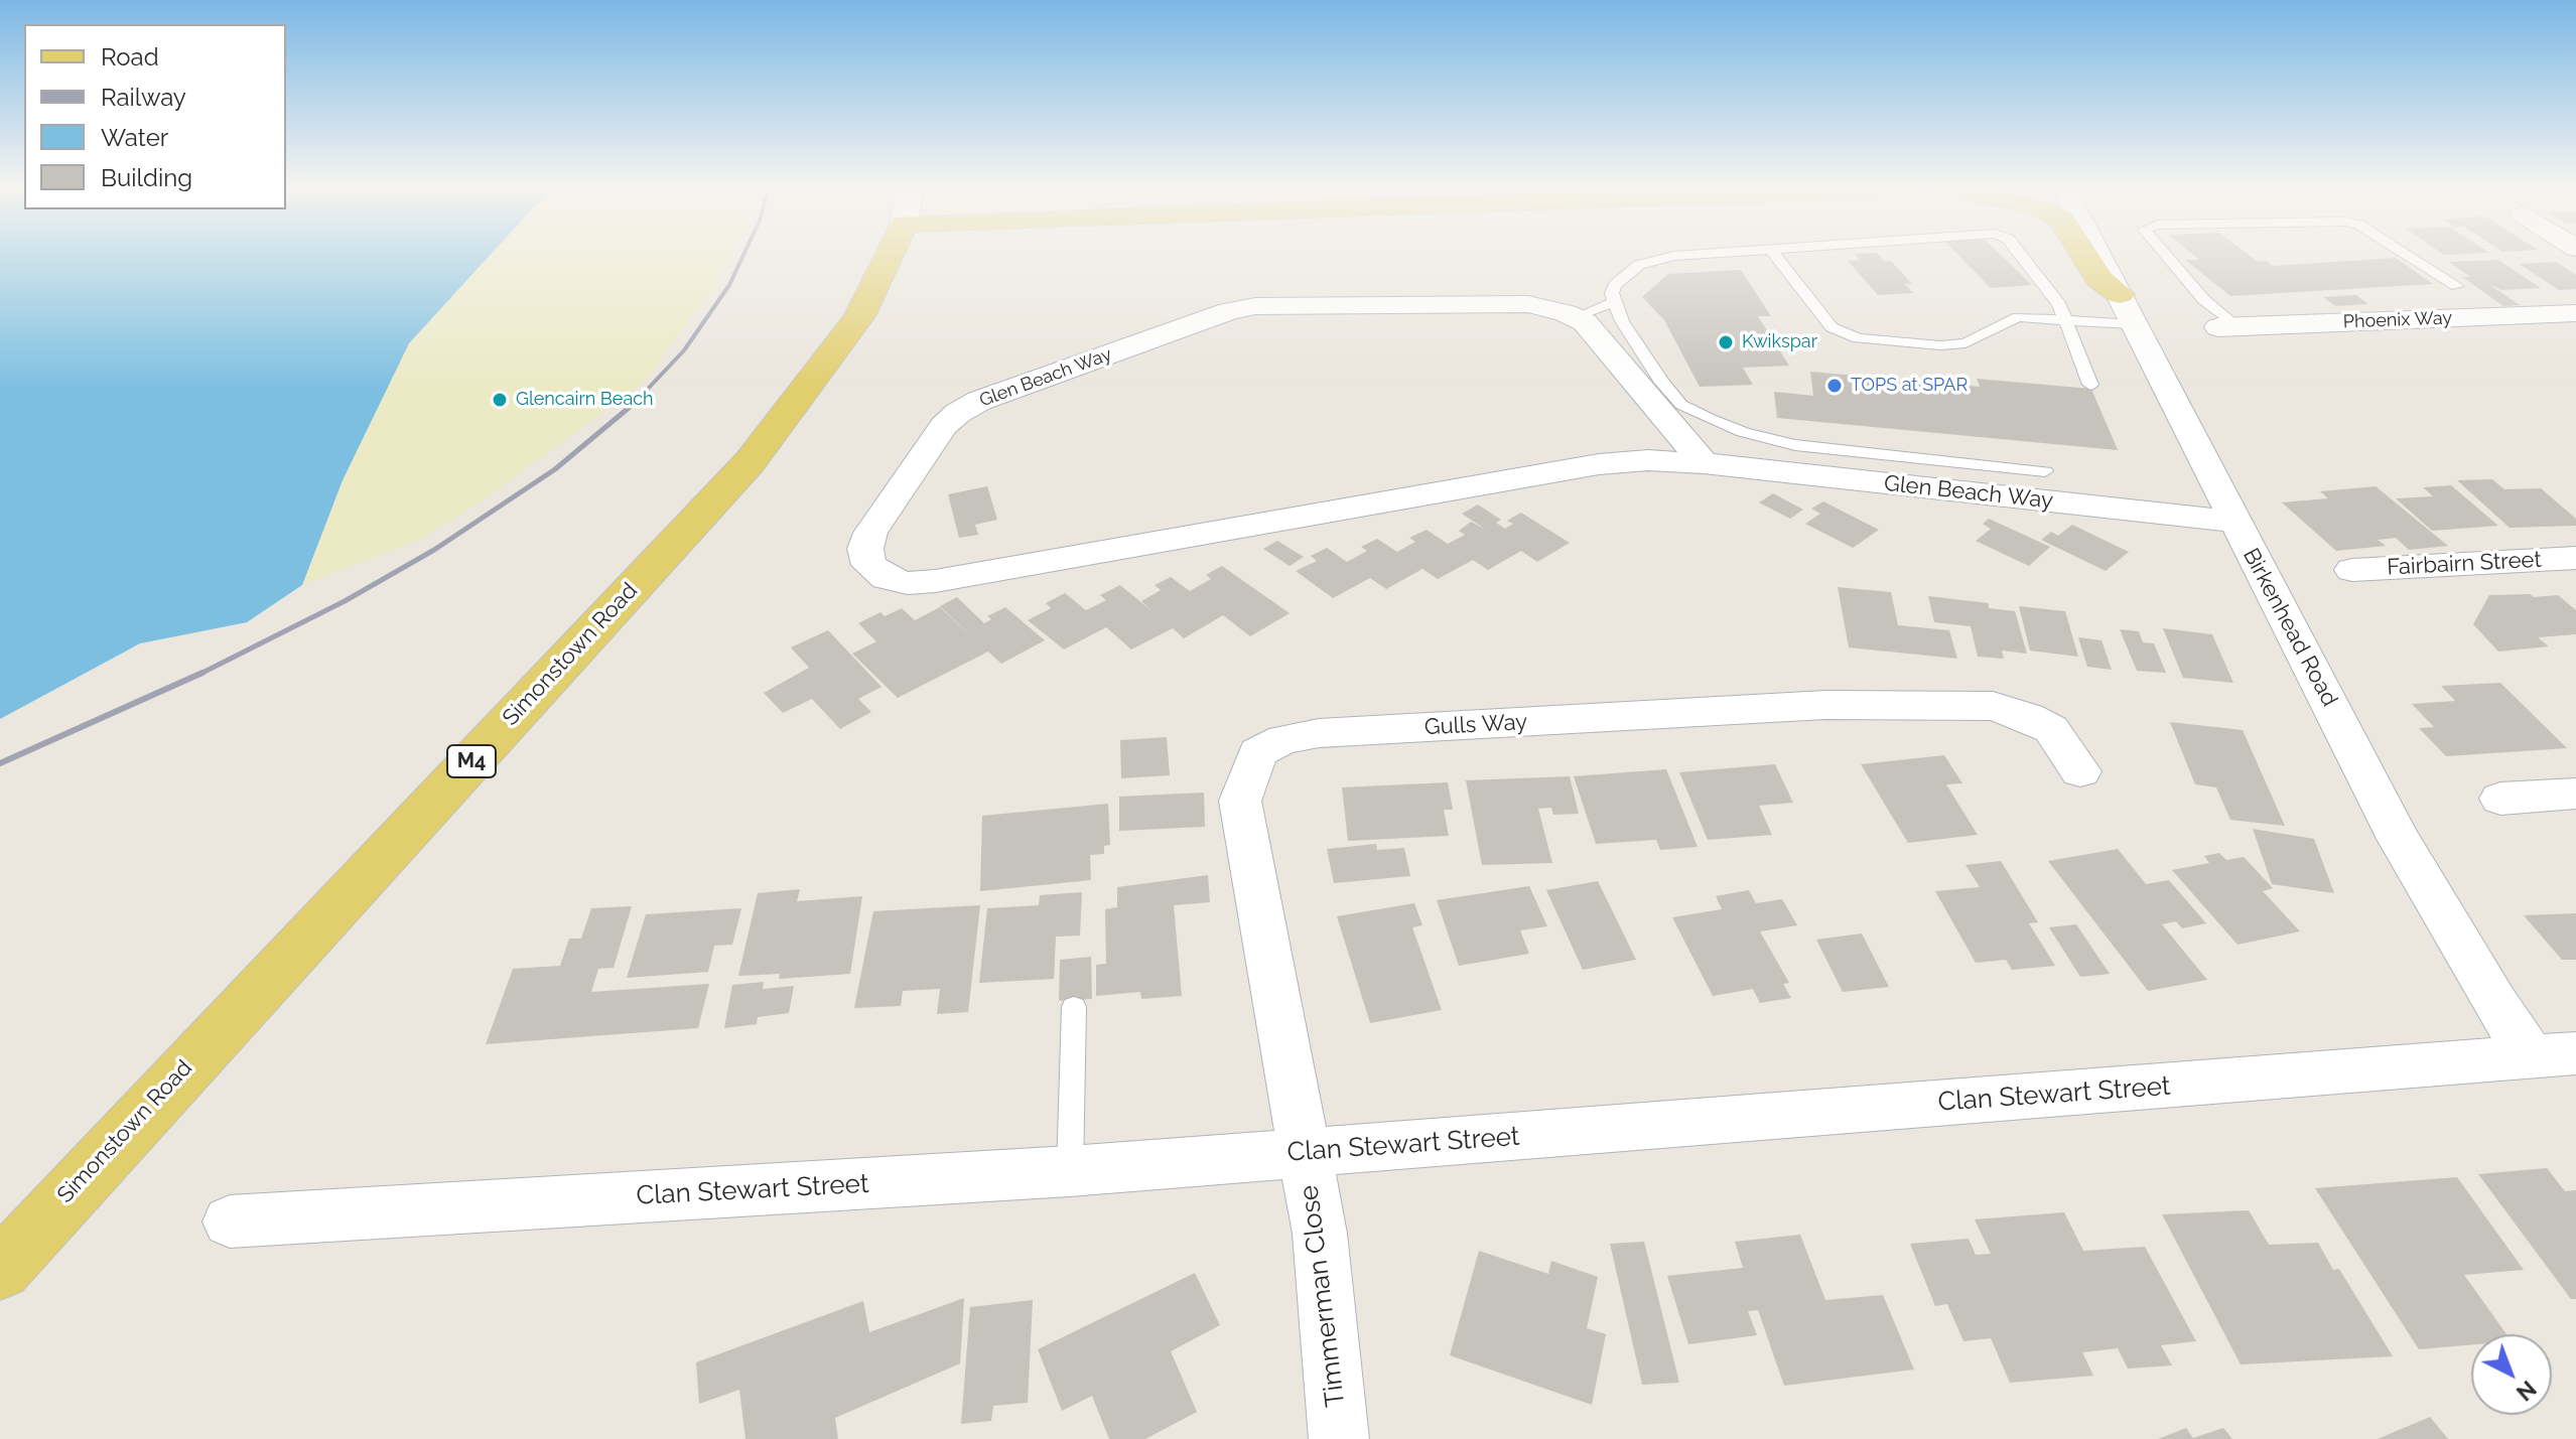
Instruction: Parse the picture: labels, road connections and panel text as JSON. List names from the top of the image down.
{
  "streets": {
    "main road": ["Simonstown Road", "M4"],
    "street": [
      "Phoenix Way",
      "Glen Beach Way",
      "Fairbairn Street",
      "Birkenhead Road",
      "Gulls Way",
      "Clan Stewart Street",
      "Timmerman Close"
    ]
  },
  "crossings": [
    ["Glen Beach Way", "Birkenhead Road"],
    ["Birkenhead Road", "Clan Stewart Street"],
    ["Gulls Way", "Clan Stewart Street"],
    ["Gulls Way", "Timmerman Close"],
    ["Clan Stewart Street", "Timmerman Close"]
  ],
  "places": ["Kwikspar", "TOPS at SPAR", "Glencairn Beach"],
  "legend": [
    "Road",
    "Railway",
    "Water",
    "Building"
  ],
  "north": "bottom right"
}
